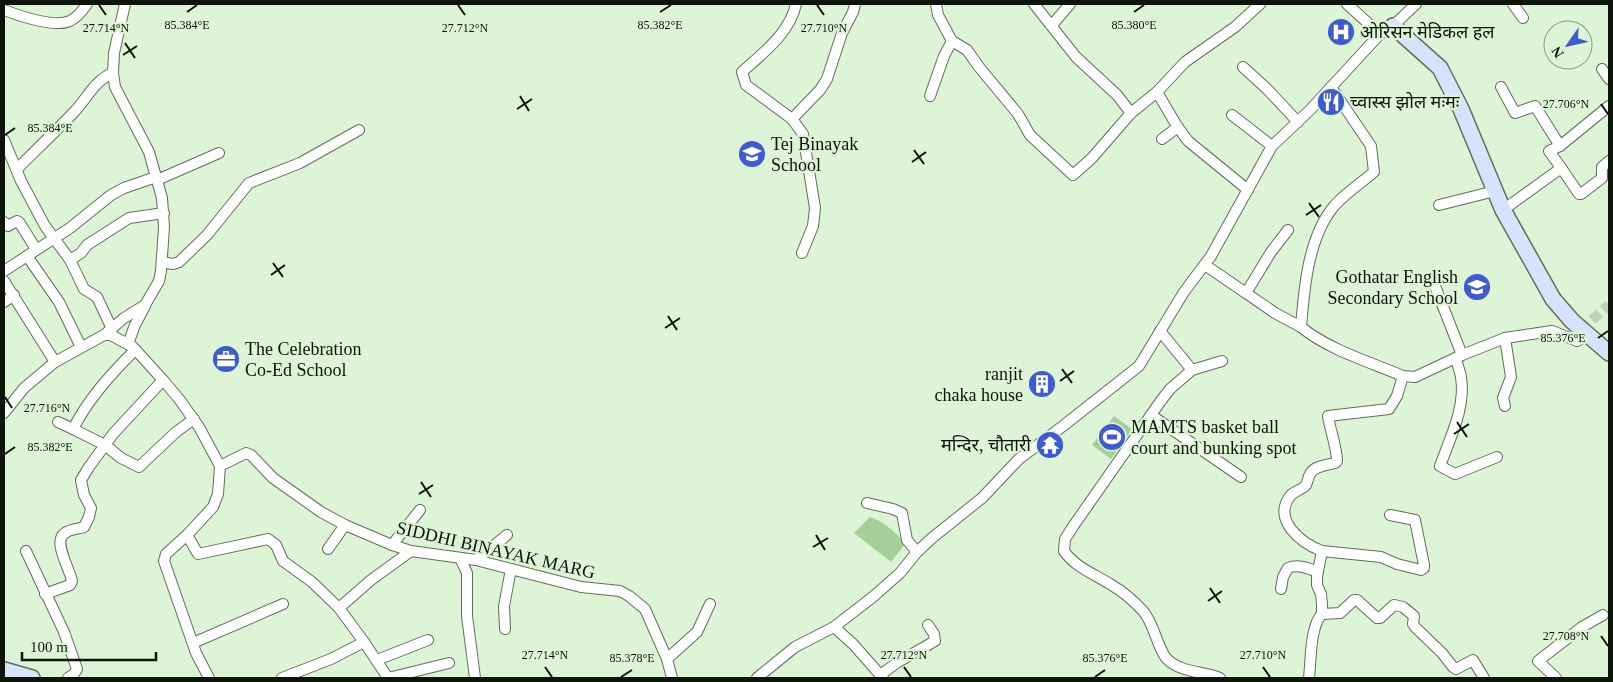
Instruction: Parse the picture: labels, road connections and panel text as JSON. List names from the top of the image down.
{
  "streets": {
    "street": ["SIDDHI BINAYAK MARG"]
  },
  "places": {
    "hospital": ["ओरिसन मेडिकल हल"],
    "restaurant": ["च्वास्स झोल मःमः"],
    "school or university": ["Tej Binayak School", "Gothatar English Secondary School"],
    "office": ["The Celebration Co-Ed School"],
    "building": ["ranjit chaka house"],
    "sports": ["MAMTS basket ball court and bunking spot"],
    "temple": ["मन्दिर, चौतारी"]
  },
  "scale_bar": "100 m",
  "north": "bottom left",
  "coordinates": [
    "85.384°E",
    "85.382°E",
    "85.380°E",
    "27.714°N",
    "27.712°N",
    "27.710°N",
    "27.706°N",
    "85.376°E",
    "27.716°N",
    "27.708°N",
    "85.378°E"
  ]
}
